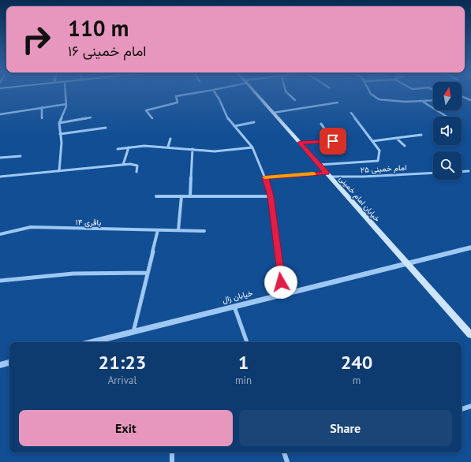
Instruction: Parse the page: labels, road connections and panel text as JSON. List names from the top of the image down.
{
  "streets": {
    "main road": ["خیابان امام خمینی"],
    "street": ["امام خمینی ۲۵", "باقری ۱۴", "خیابان زال"]
  },
  "crossings": [
    ["امام خمینی ۲۵", "خیابان امام خمینی"],
    ["خیابان امام خمینی", "خیابان زال"]
  ],
  "north": "top",
  "page": {
    "turn": ["110 m", "امام خمینی ۱۶"],
    "eta": [
      "21:23",
      "Arrival",
      "1",
      "min",
      "240",
      "m"
    ],
    "buttons": ["Exit", "Share"]
  }
}
